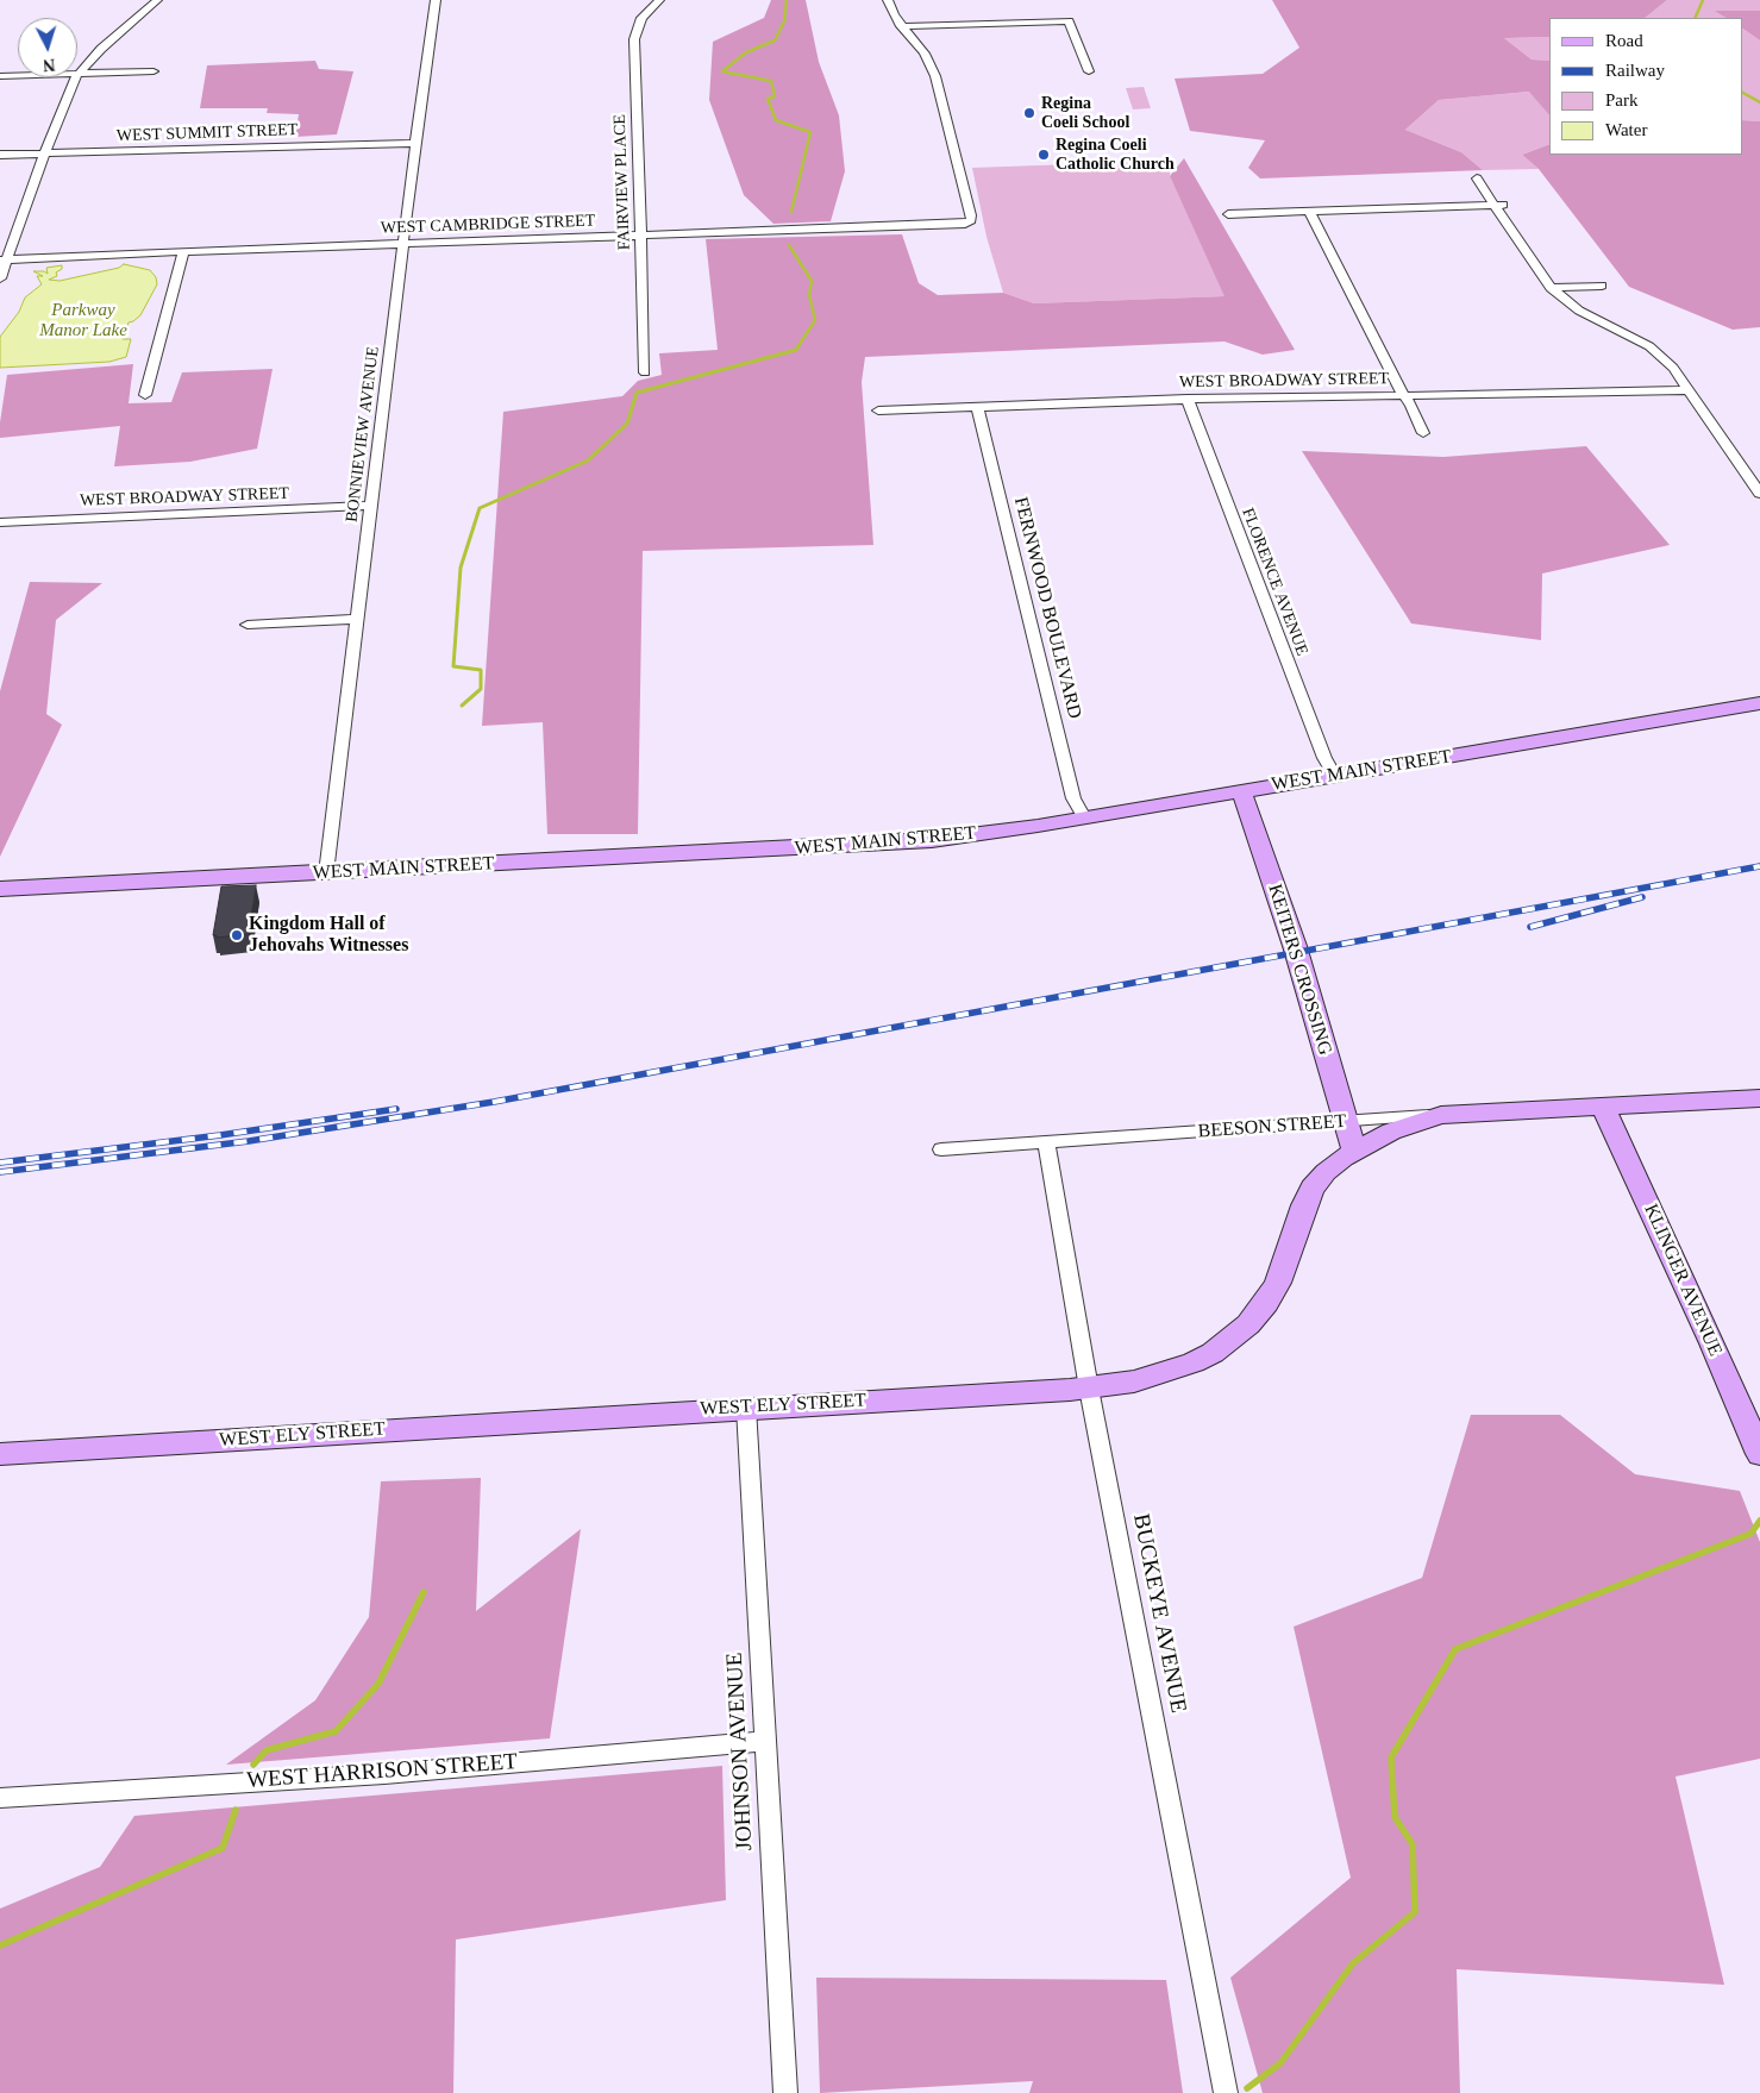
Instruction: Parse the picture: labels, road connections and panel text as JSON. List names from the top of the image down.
{
  "streets": {
    "street": [
      "WEST SUMMIT STREET",
      "FAIRVIEW PLACE",
      "WEST CAMBRIDGE STREET",
      "WEST BROADWAY STREET",
      "BONNIEVIEW AVENUE",
      "FLORENCE AVENUE",
      "FERNWOOD BOULEVARD",
      "WEST MAIN STREET",
      "KEITERS CROSSING",
      "BEESON STREET",
      "KLINGER AVENUE",
      "WEST ELY STREET",
      "BUCKEYE AVENUE",
      "JOHNSON AVENUE",
      "WEST HARRISON STREET"
    ]
  },
  "crossings": [
    ["WEST SUMMIT STREET", "BONNIEVIEW AVENUE"],
    ["FAIRVIEW PLACE", "WEST CAMBRIDGE STREET"],
    ["WEST CAMBRIDGE STREET", "BONNIEVIEW AVENUE"],
    ["WEST BROADWAY STREET", "BONNIEVIEW AVENUE"],
    ["WEST BROADWAY STREET", "FLORENCE AVENUE"],
    ["WEST BROADWAY STREET", "FERNWOOD BOULEVARD"],
    ["BONNIEVIEW AVENUE", "WEST MAIN STREET"],
    ["FLORENCE AVENUE", "WEST MAIN STREET"],
    ["FERNWOOD BOULEVARD", "WEST MAIN STREET"],
    ["WEST MAIN STREET", "KEITERS CROSSING"],
    ["KEITERS CROSSING", "BEESON STREET"],
    ["KEITERS CROSSING", "WEST ELY STREET"],
    ["BEESON STREET", "KLINGER AVENUE"],
    ["BEESON STREET", "WEST ELY STREET"],
    ["BEESON STREET", "BUCKEYE AVENUE"],
    ["WEST ELY STREET", "BUCKEYE AVENUE"],
    ["WEST ELY STREET", "JOHNSON AVENUE"],
    ["JOHNSON AVENUE", "WEST HARRISON STREET"]
  ],
  "water": ["Parkway Manor Lake"],
  "places": ["Regina Coeli School", "Regina Coeli Catholic Church", "Kingdom Hall of Jehovahs Witnesses"],
  "legend": [
    "Road",
    "Railway",
    "Park",
    "Water"
  ],
  "north": "bottom"
}
